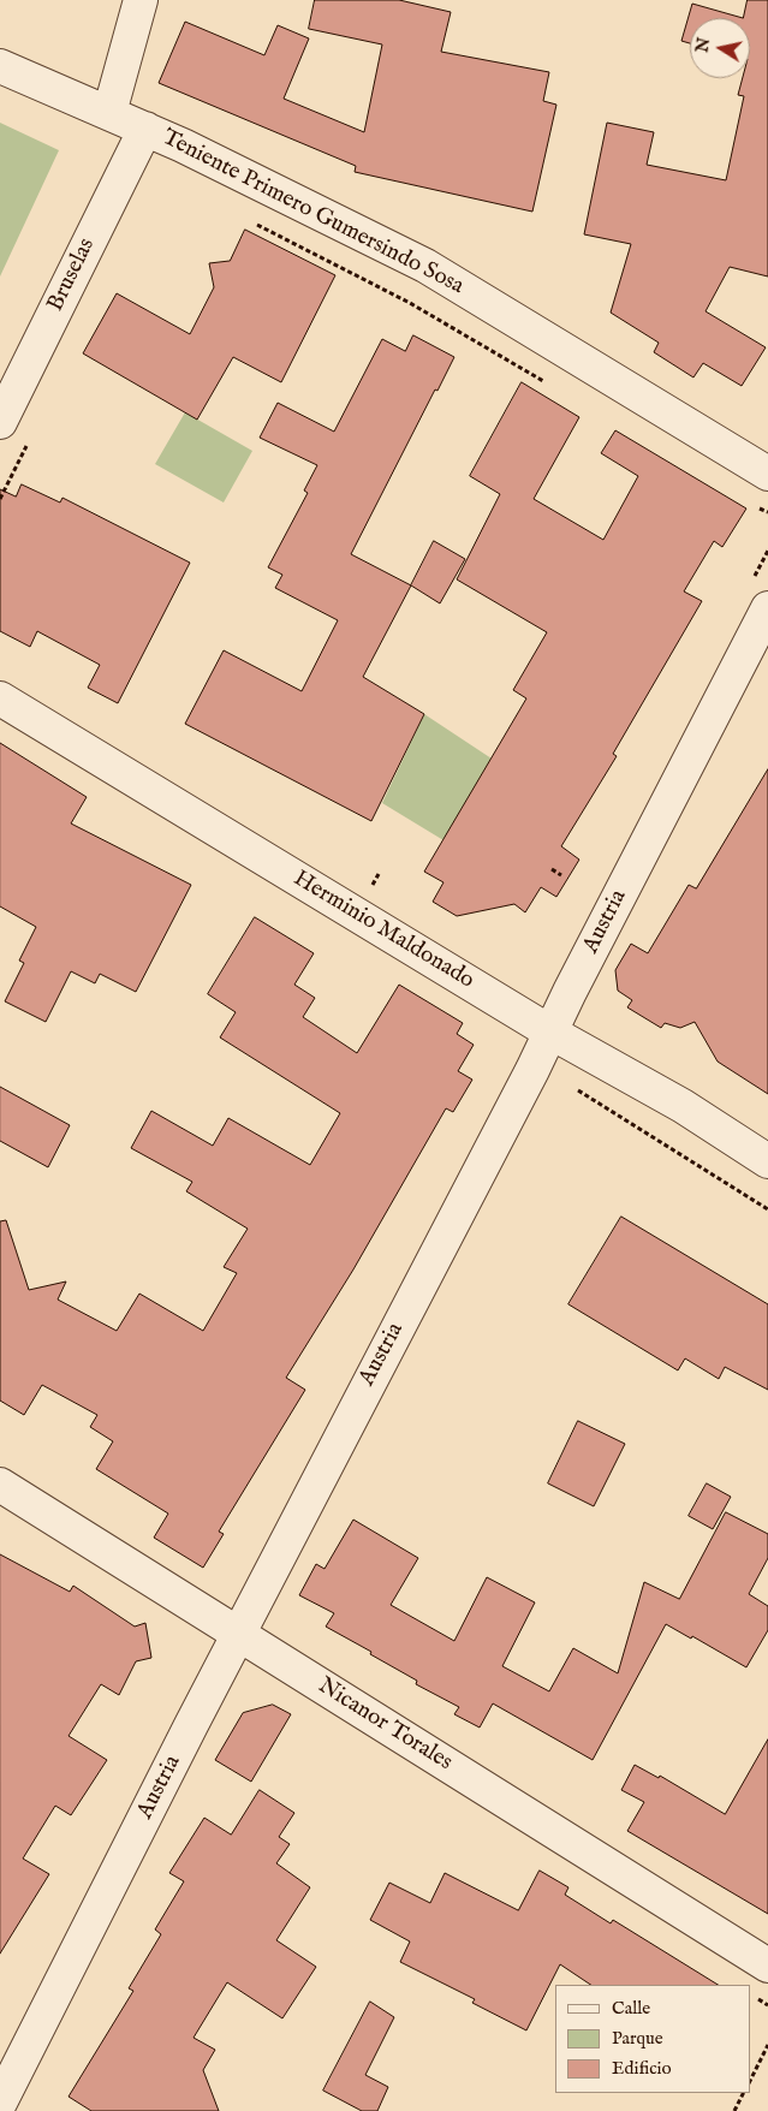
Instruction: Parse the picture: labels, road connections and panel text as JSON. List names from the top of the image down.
{
  "streets": {
    "street": [
      "Teniente Primero Gumersindo Sosa",
      "Bruselas",
      "Austria",
      "Herminio Maldonado",
      "Nicanor Torales"
    ]
  },
  "crossings": [
    ["Teniente Primero Gumersindo Sosa", "Bruselas"],
    ["Austria", "Herminio Maldonado"],
    ["Austria", "Nicanor Torales"]
  ],
  "legend": ["Calle", "Parque", "Edificio"],
  "north": "left"
}
